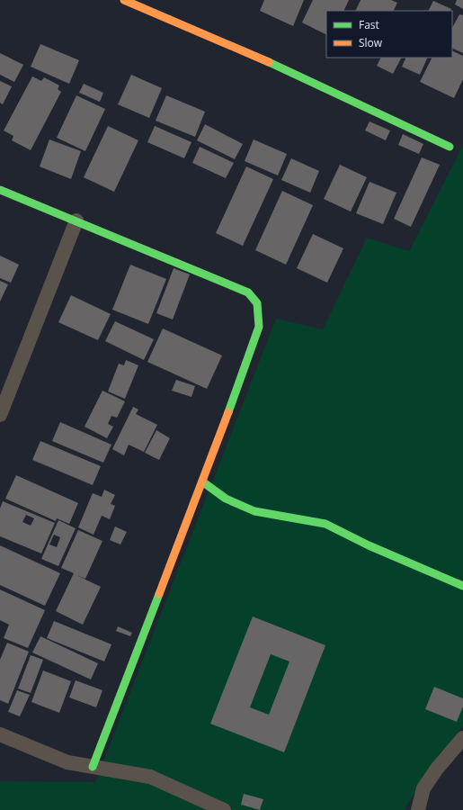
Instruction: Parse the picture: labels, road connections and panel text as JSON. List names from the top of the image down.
{
  "legend": ["Fast", "Slow"]
}
